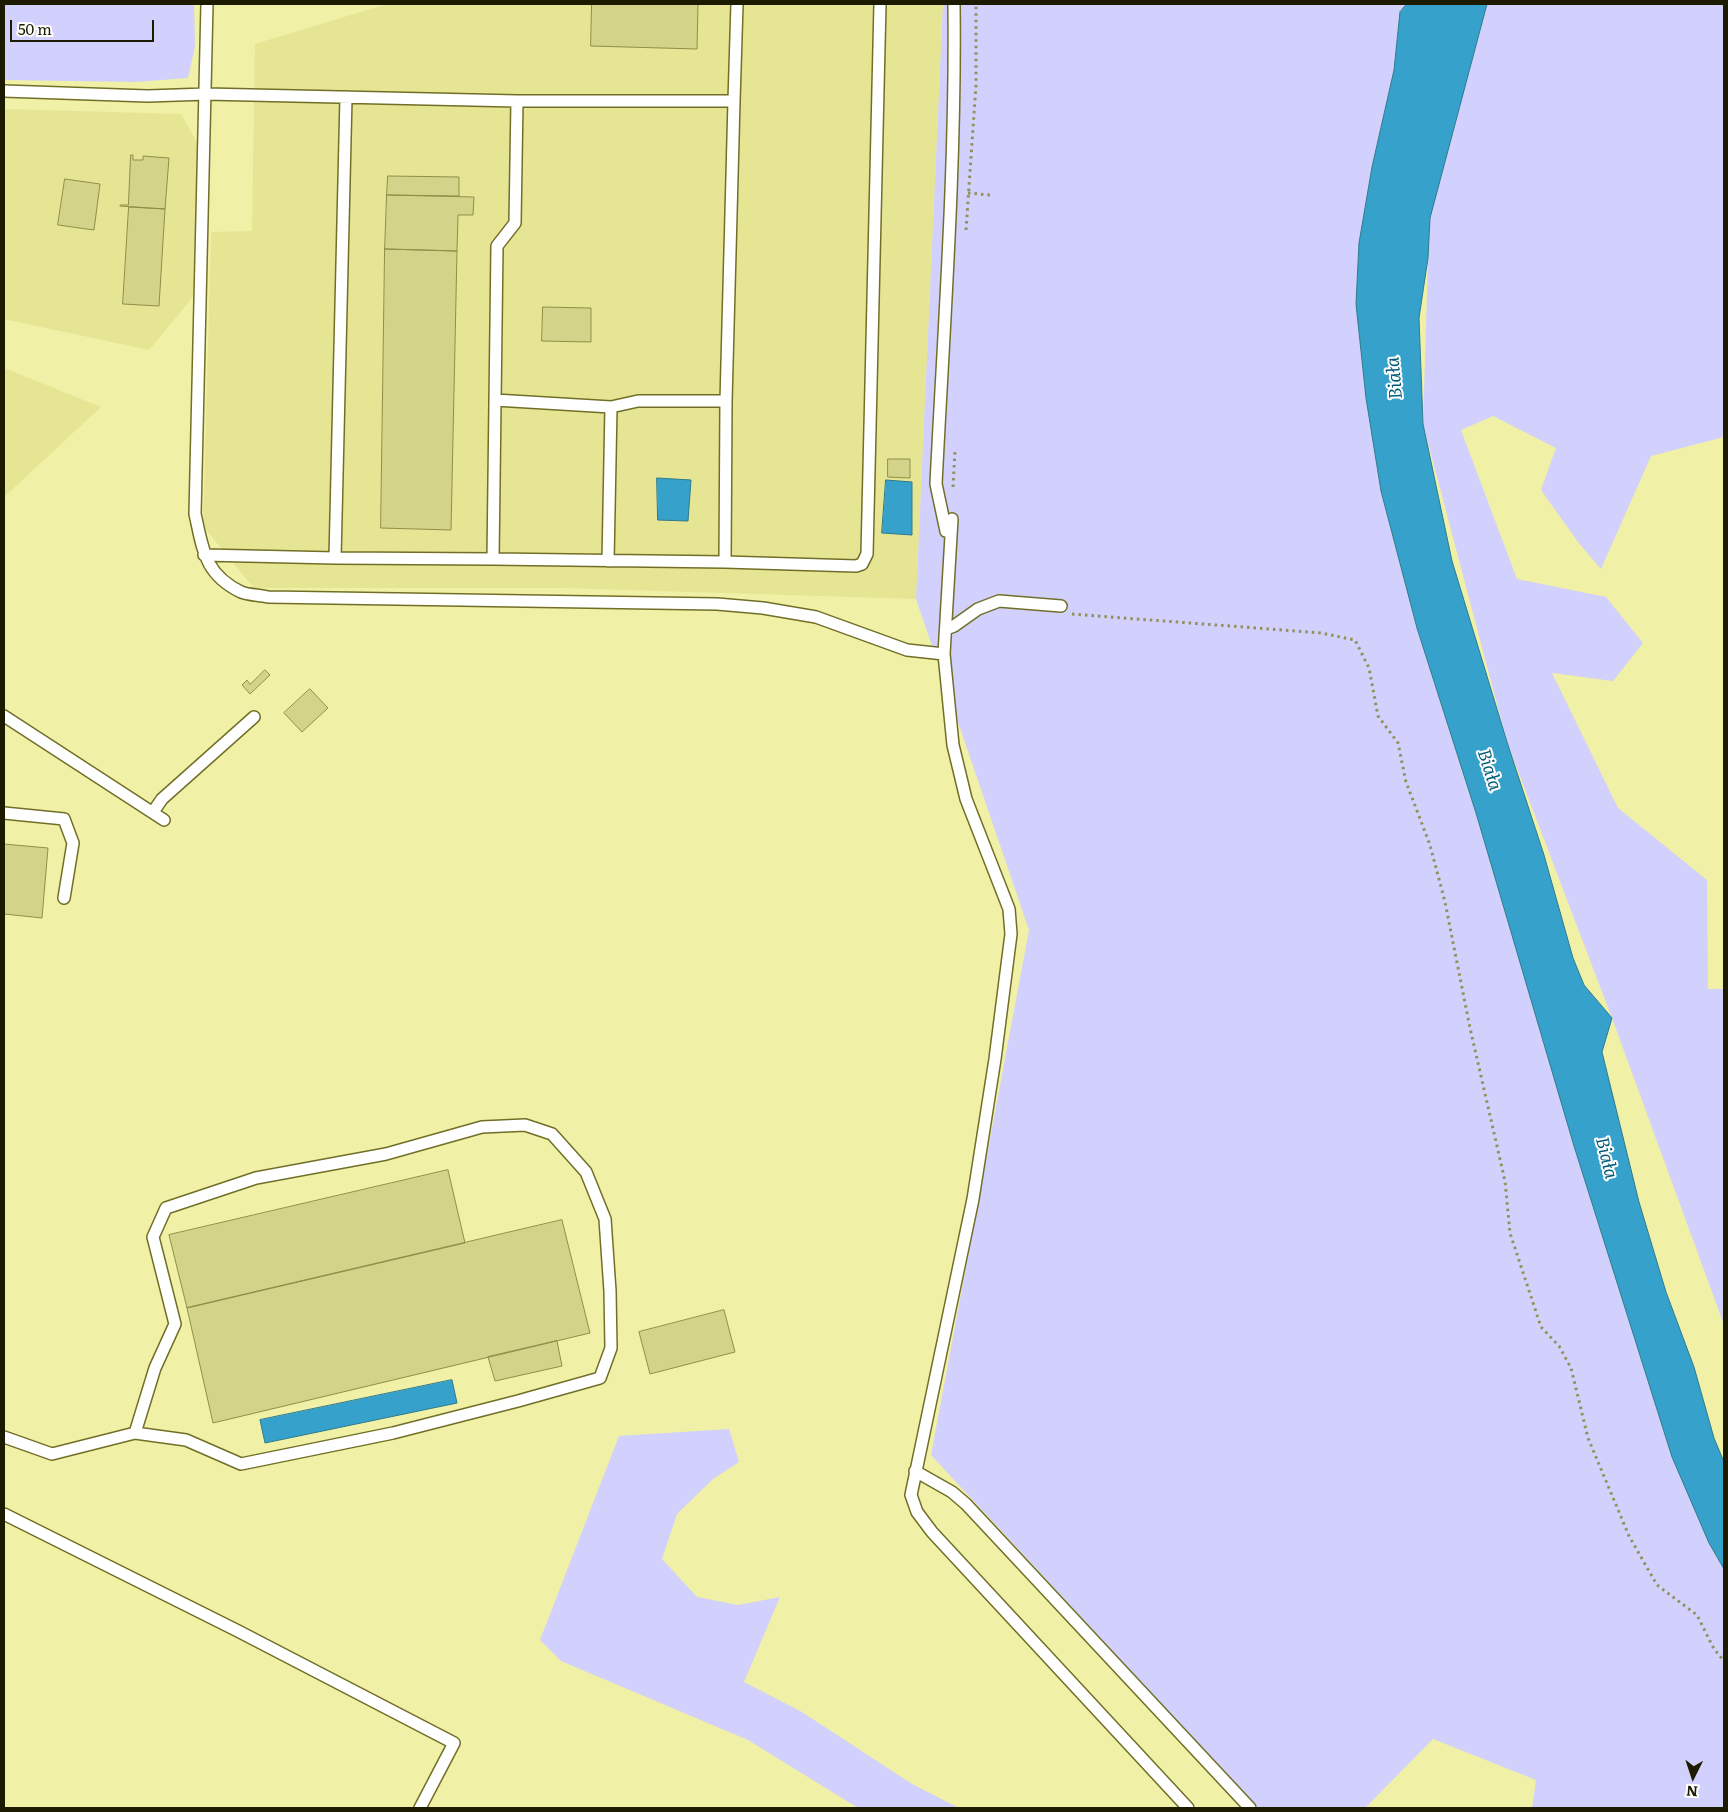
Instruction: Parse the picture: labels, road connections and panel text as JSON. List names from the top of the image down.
{
  "water": ["Biała"],
  "scale_bar": "50 m",
  "north": "bottom"
}
